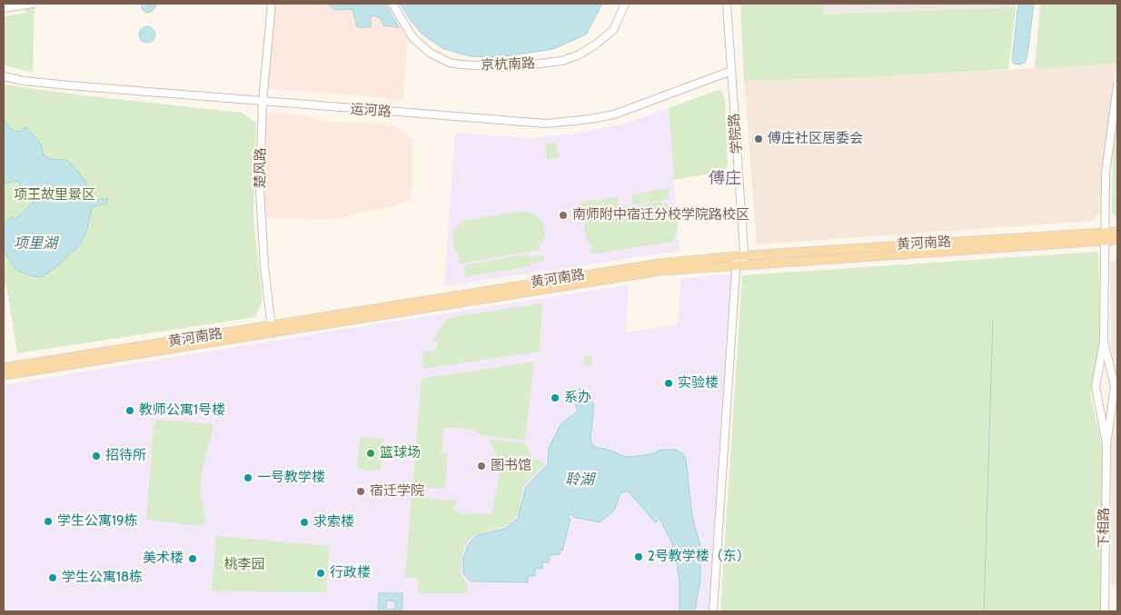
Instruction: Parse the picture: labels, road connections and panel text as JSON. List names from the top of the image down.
{
  "streets": {
    "main road": ["黄河南路"],
    "street": [
      "京杭南路",
      "运河路",
      "学院路",
      "楚风路",
      "下相路"
    ]
  },
  "crossings": [
    ["运河路", "学院路"],
    ["运河路", "楚风路"],
    ["学院路", "黄河南路"],
    ["楚风路", "黄河南路"],
    ["黄河南路", "下相路"]
  ],
  "districts": ["傅庄"],
  "water": ["项里湖", "聆湖"],
  "parks": ["项王故里景区", "桃李园"],
  "places": [
    "傅庄社区居委会",
    "南师附中宿迁分校学院路校区",
    "实验楼",
    "系办",
    "教师公寓1号楼",
    "篮球场",
    "招待所",
    "图书馆",
    "一号教学楼",
    "宿迁学院",
    "学生公寓19栋",
    "求索楼",
    "2号教学楼（东）",
    "美术楼",
    "行政楼",
    "学生公寓18栋"
  ]
}
